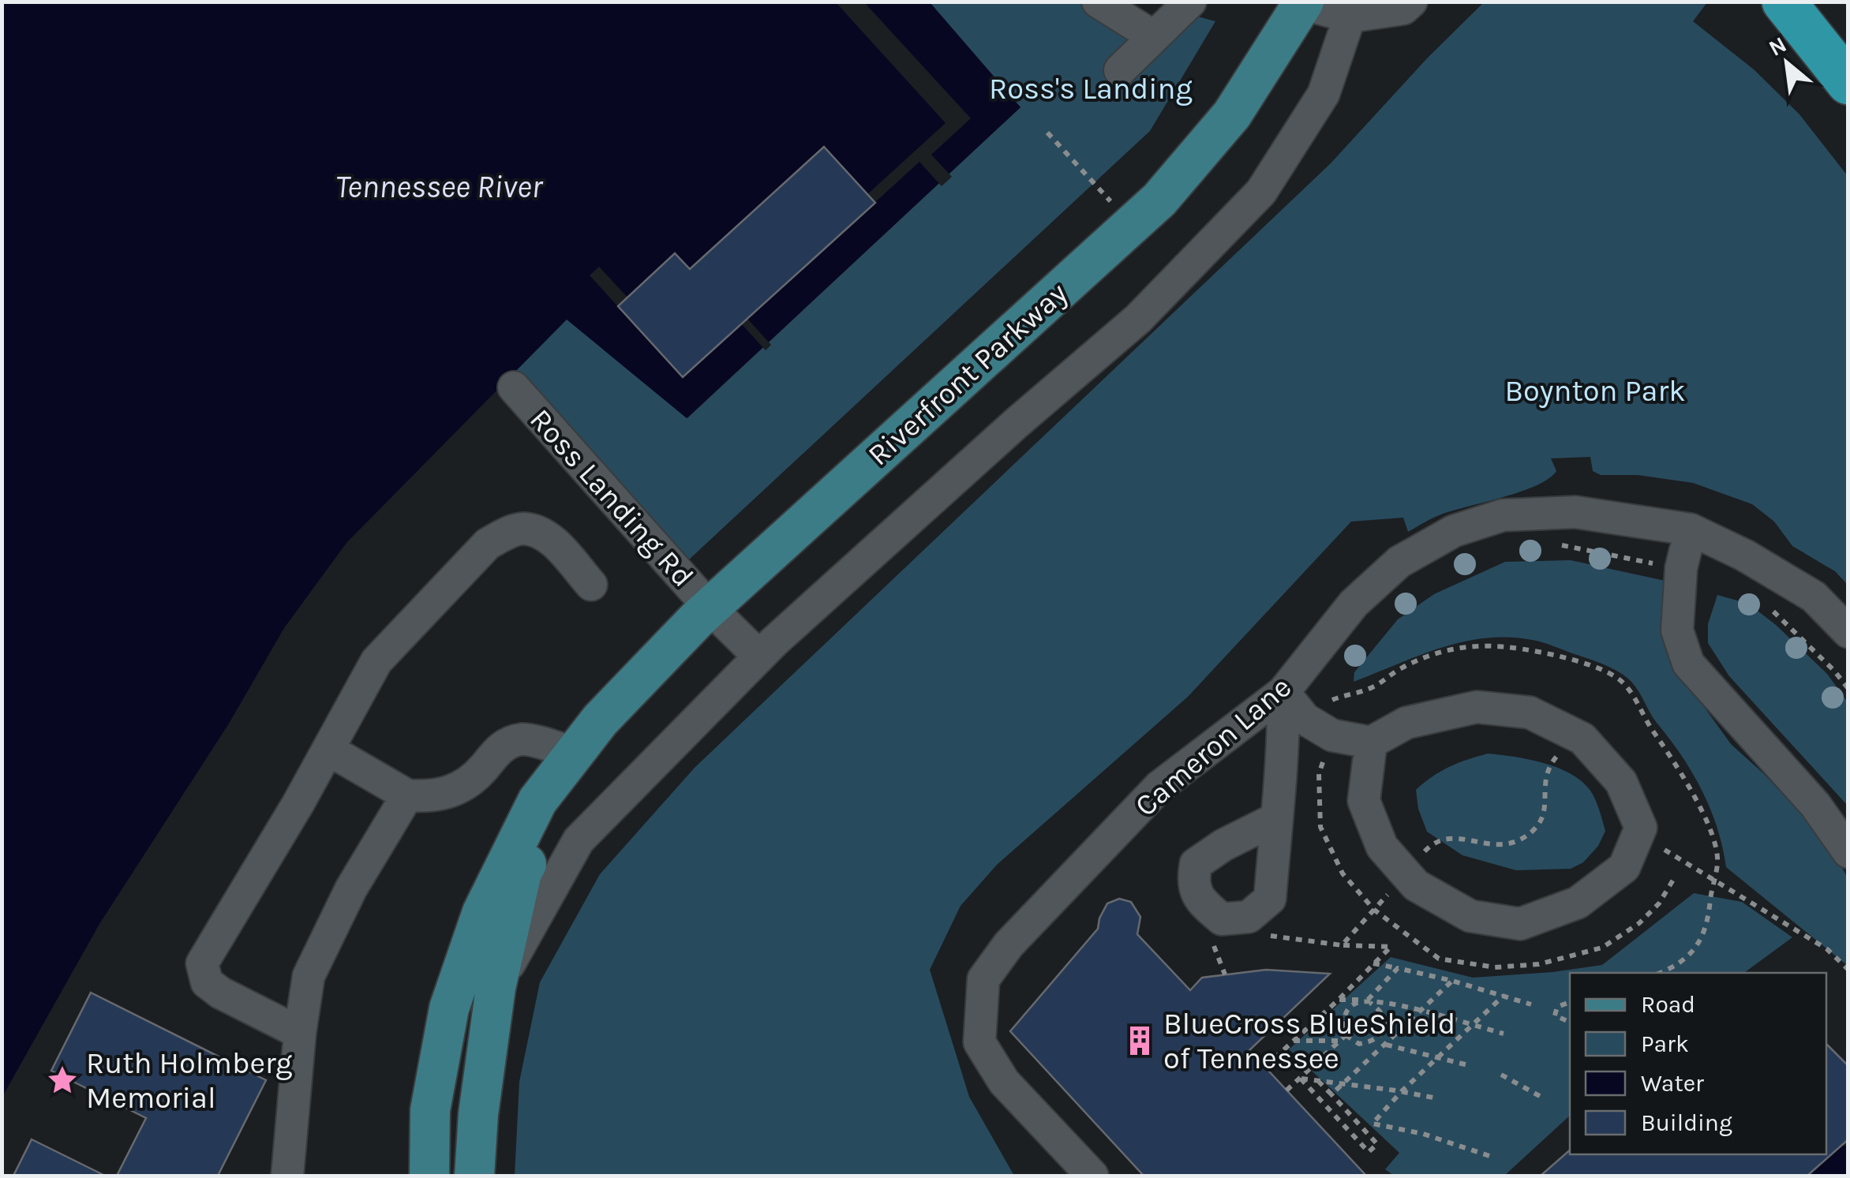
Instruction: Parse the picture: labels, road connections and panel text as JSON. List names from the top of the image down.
{
  "streets": {
    "main road": ["Riverfront Parkway"],
    "street": ["Ross Landing Rd", "Cameron Lane"]
  },
  "crossings": [
    ["Riverfront Parkway", "Ross Landing Rd"]
  ],
  "water": ["Tennessee River"],
  "parks": ["Ross's Landing", "Boynton Park"],
  "places": {
    "building": ["BlueCross BlueShield of Tennessee"],
    "place": ["Ruth Holmberg Memorial"]
  },
  "legend": [
    "Road",
    "Park",
    "Water",
    "Building"
  ],
  "north": "top left"
}
